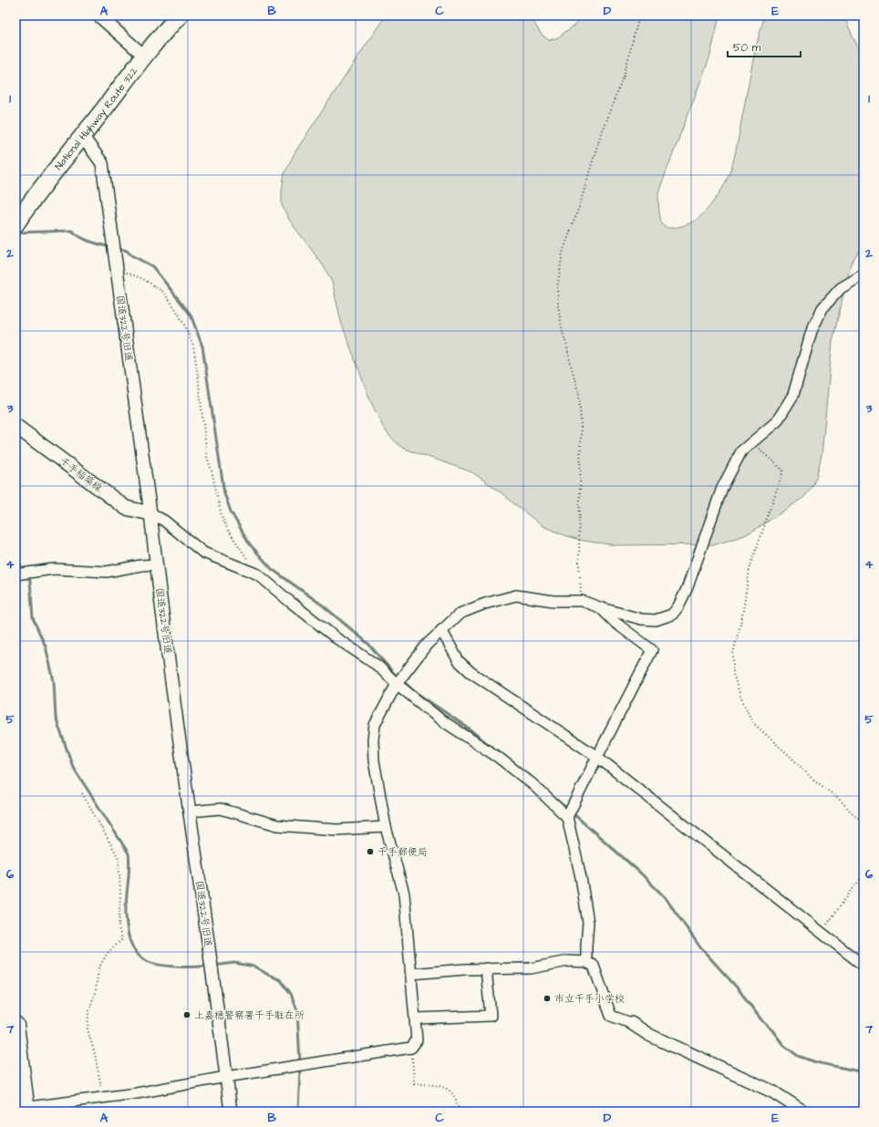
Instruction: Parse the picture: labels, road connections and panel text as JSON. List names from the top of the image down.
{
  "streets": {
    "highway": ["National Highway Route 322"],
    "main road": ["千手稲築線"],
    "street": ["国道322号旧道"]
  },
  "crossings": [
    ["National Highway Route 322", "国道322号旧道"],
    ["国道322号旧道", "千手稲築線"]
  ],
  "places": ["千手郵便局", "市立千手小学校", "上嘉穂警察署千手駐在所"],
  "scale_bar": "50 m",
  "grid": {
    "columns": [
      "A",
      "B",
      "C",
      "D",
      "E"
    ],
    "rows": [
      "1",
      "2",
      "3",
      "4",
      "5",
      "6",
      "7"
    ]
  }
}
